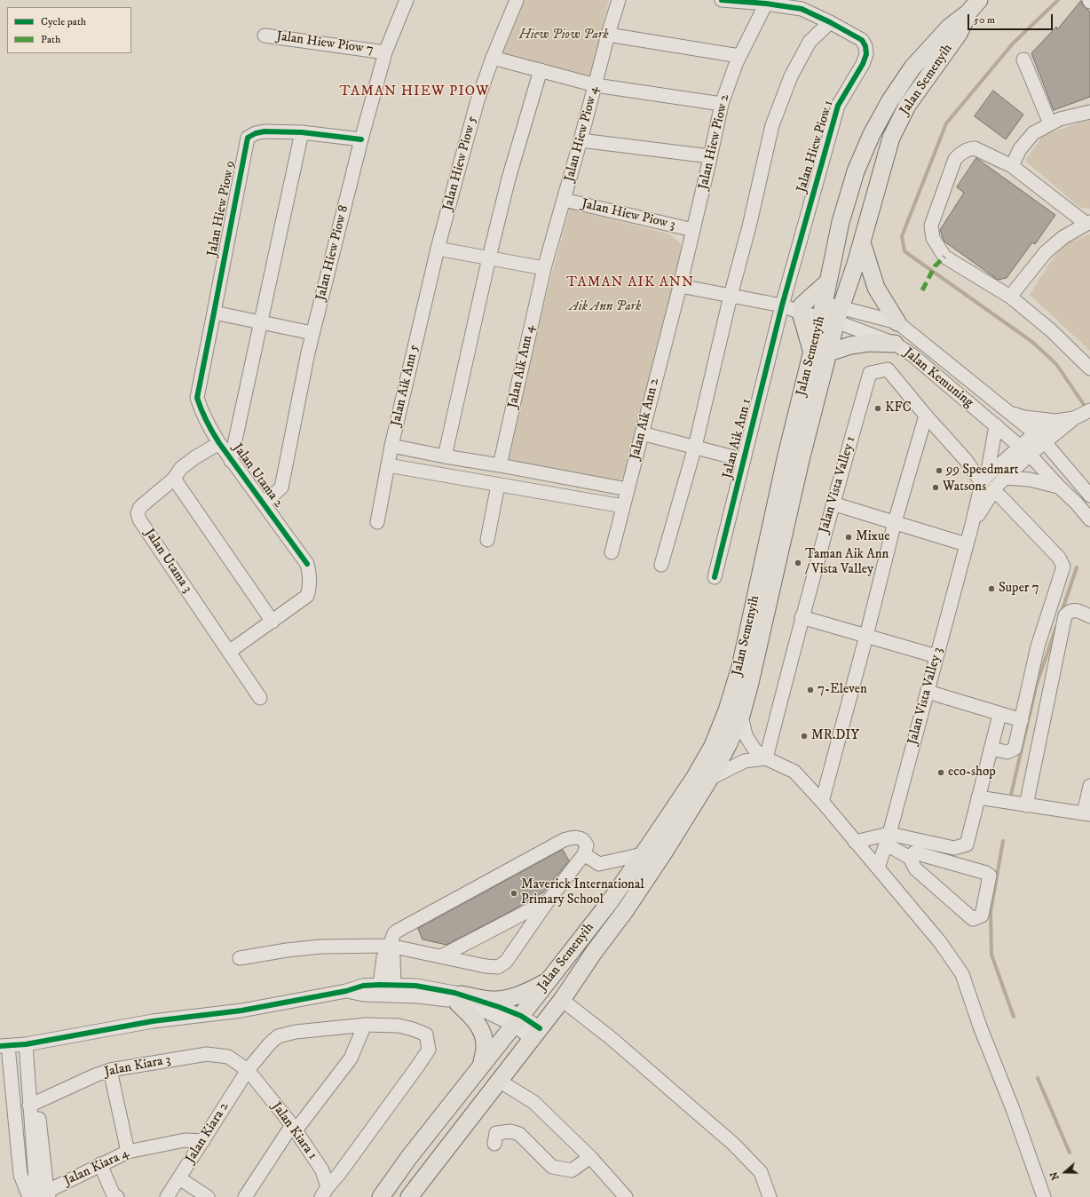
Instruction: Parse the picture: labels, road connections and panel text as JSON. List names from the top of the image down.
{
  "streets": {
    "main road": ["Jalan Semenyih"],
    "street": [
      "Jalan Hiew Piow 7",
      "Jalan Hiew Piow 4",
      "Jalan Hiew Piow 2",
      "Jalan Hiew Piow 1",
      "Jalan Hiew Piow 5",
      "Jalan Hiew Piow 9",
      "Jalan Hiew Piow 3",
      "Jalan Hiew Piow 8",
      "Jalan Aik Ann 4",
      "Jalan Kemuning",
      "Jalan Aik Ann 5",
      "Jalan Aik Ann 2",
      "Jalan Aik Ann 1",
      "Jalan Utama 2",
      "Jalan Vista Valley 1",
      "Jalan Utama 3",
      "Jalan Vista Valley 3",
      "Jalan Kiara 3",
      "Jalan Kiara 1",
      "Jalan Kiara 2",
      "Jalan Kiara 4"
    ]
  },
  "crossings": [
    ["Jalan Hiew Piow 7", "Jalan Hiew Piow 8"],
    ["Jalan Semenyih", "Jalan Kemuning"],
    ["Jalan Hiew Piow 4", "Jalan Hiew Piow 3"],
    ["Jalan Hiew Piow 4", "Jalan Aik Ann 4"],
    ["Jalan Hiew Piow 2", "Jalan Hiew Piow 1"],
    ["Jalan Hiew Piow 2", "Jalan Hiew Piow 3"],
    ["Jalan Hiew Piow 2", "Jalan Aik Ann 2"],
    ["Jalan Hiew Piow 1", "Jalan Aik Ann 1"],
    ["Jalan Hiew Piow 5", "Jalan Aik Ann 5"],
    ["Jalan Hiew Piow 9", "Jalan Hiew Piow 8"],
    ["Jalan Hiew Piow 9", "Jalan Utama 2"],
    ["Jalan Hiew Piow 8", "Jalan Utama 2"],
    ["Jalan Kemuning", "Jalan Vista Valley 3"],
    ["Jalan Utama 2", "Jalan Utama 3"],
    ["Jalan Vista Valley 1", "Jalan Vista Valley 3"],
    ["Jalan Kiara 3", "Jalan Kiara 1"],
    ["Jalan Kiara 3", "Jalan Kiara 2"],
    ["Jalan Kiara 1", "Jalan Kiara 2"],
    ["Jalan Kiara 2", "Jalan Kiara 4"]
  ],
  "districts": ["TAMAN HIEW PIOW", "TAMAN AIK ANN"],
  "parks": ["Hiew Piow Park", "Aik Ann Park"],
  "places": [
    "KFC",
    "99 Speedmart",
    "Watsons",
    "Mixue",
    "Taman Aik Ann / Vista Valley",
    "Super 7",
    "7-Eleven",
    "MR.DIY",
    "eco-shop",
    "Maverick International Primary School"
  ],
  "legend": ["Cycle path", "Path"],
  "scale_bar": "50 m",
  "north": "left"
}
